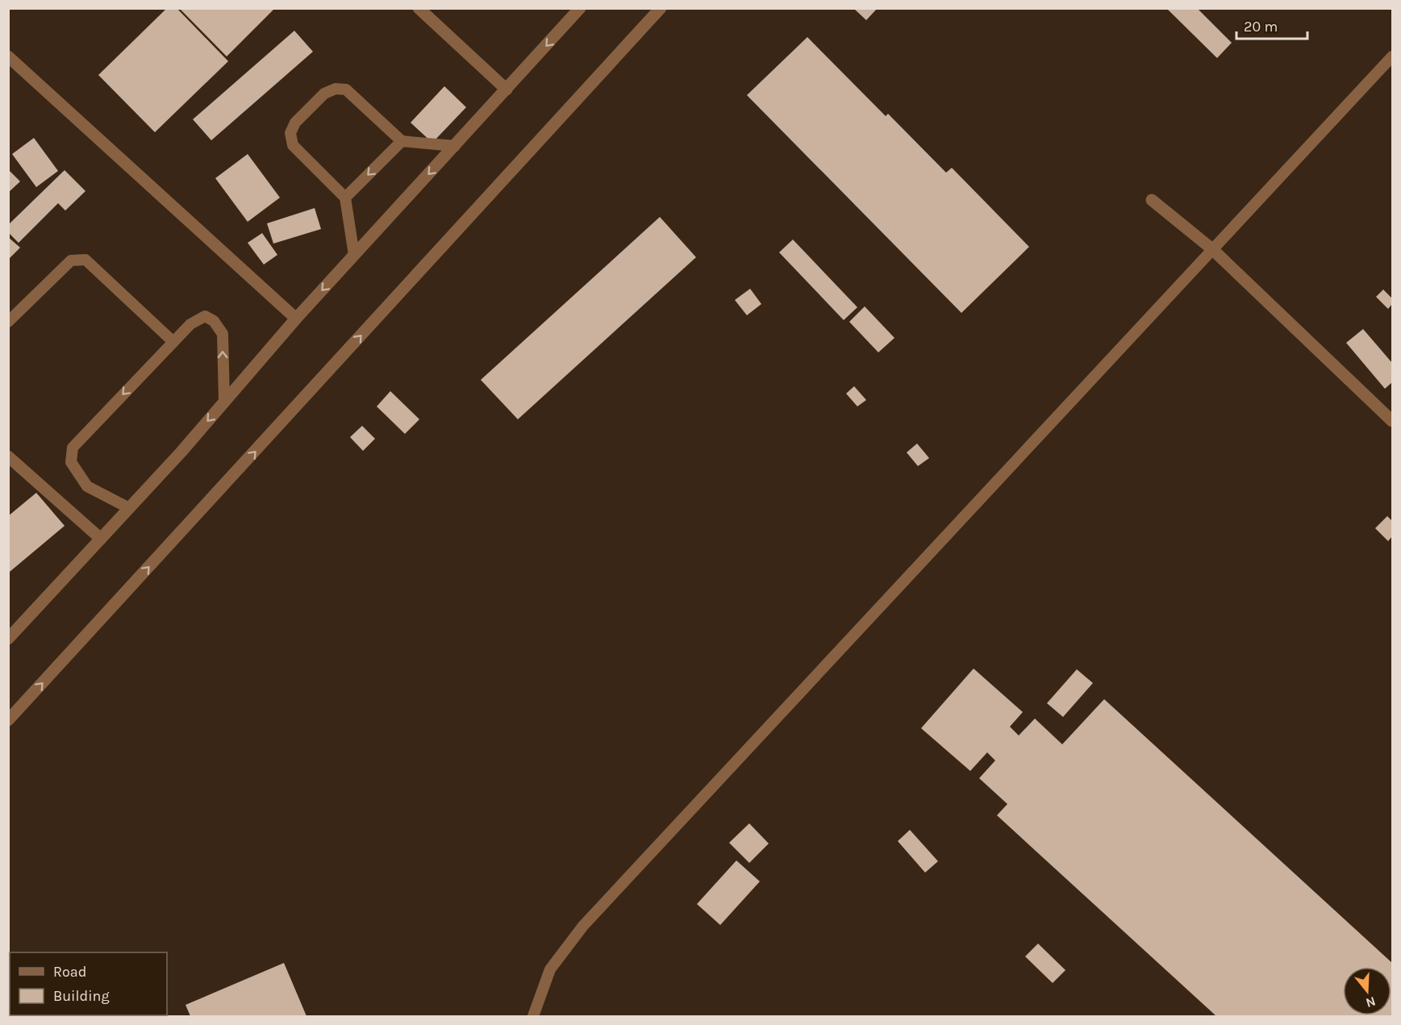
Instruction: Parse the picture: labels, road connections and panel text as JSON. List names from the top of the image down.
{
  "legend": ["Road", "Building"],
  "scale_bar": "20 m",
  "north": "bottom"
}
